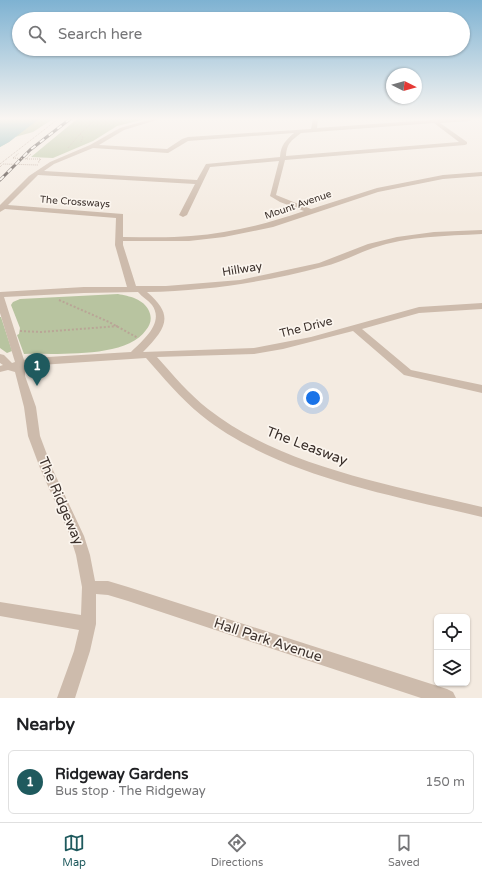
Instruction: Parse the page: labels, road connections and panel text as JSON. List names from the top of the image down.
{
  "streets": {
    "street": [
      "The Crossways",
      "Mount Avenue",
      "Hillway",
      "The Drive",
      "The Leasway",
      "The Ridgeway",
      "Hall Park Avenue"
    ]
  },
  "crossings": [
    ["The Crossways", "Mount Avenue"],
    ["The Crossways", "Hillway"],
    ["The Drive", "The Leasway"],
    ["The Ridgeway", "Hall Park Avenue"]
  ],
  "north": "right",
  "page": {
    "search": "Search here",
    "pins": "1",
    "heading": "Nearby",
    "list": [
      {
        "mark": "1",
        "name": "Ridgeway Gardens",
        "note": "Bus stop · The Ridgeway",
        "value": "150 m"
      }
    ],
    "nav": ["Map", "Directions", "Saved"]
  }
}
